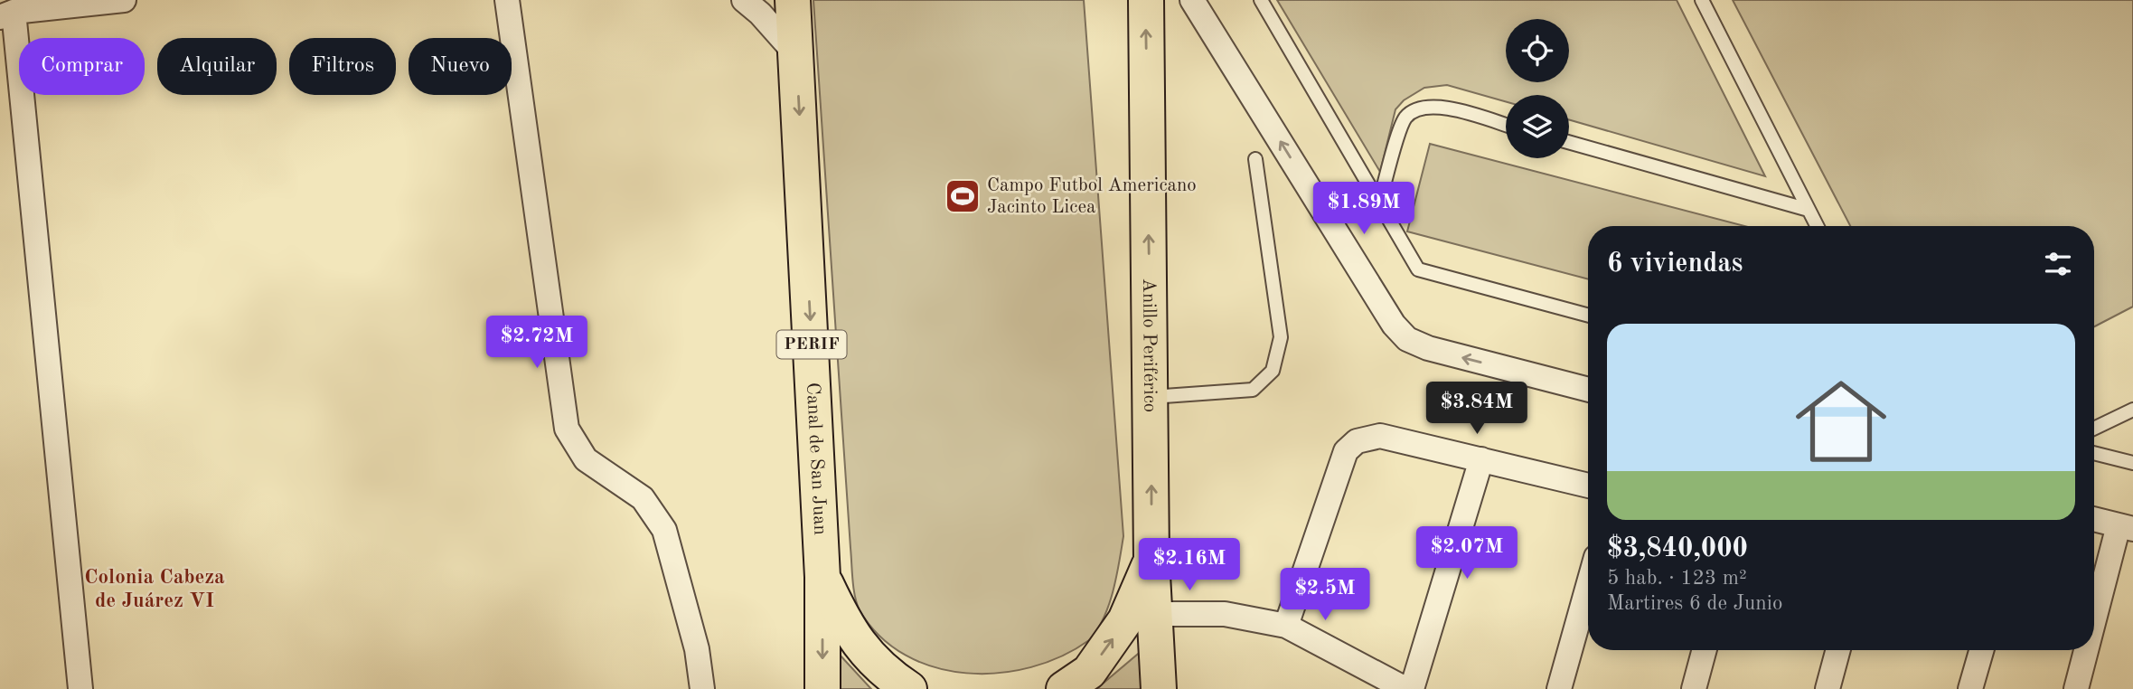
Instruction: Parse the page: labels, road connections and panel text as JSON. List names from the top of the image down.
{
  "streets": {
    "main road": ["PERIF", "Anillo Periférico", "Canal de San Juan"]
  },
  "one_way": ["Anillo Periférico", "Canal de San Juan"],
  "districts": ["Colonia Cabeza de Juárez VI"],
  "places": {
    "sports": ["Campo Futbol Americano Jacinto Licea"]
  },
  "page": {
    "chip": [
      "Comprar",
      "Alquilar",
      "Filtros",
      "Nuevo"
    ],
    "price": [
      "$1.89M",
      "$2.72M",
      "$3.84M",
      "$2.07M",
      "$2.16M",
      "$2.5M"
    ],
    "heading": "6 viviendas",
    "list": [
      {
        "name": "$3,840,000",
        "note": "5 hab. · 123 m² · Martires 6 de Junio"
      }
    ]
  }
}
